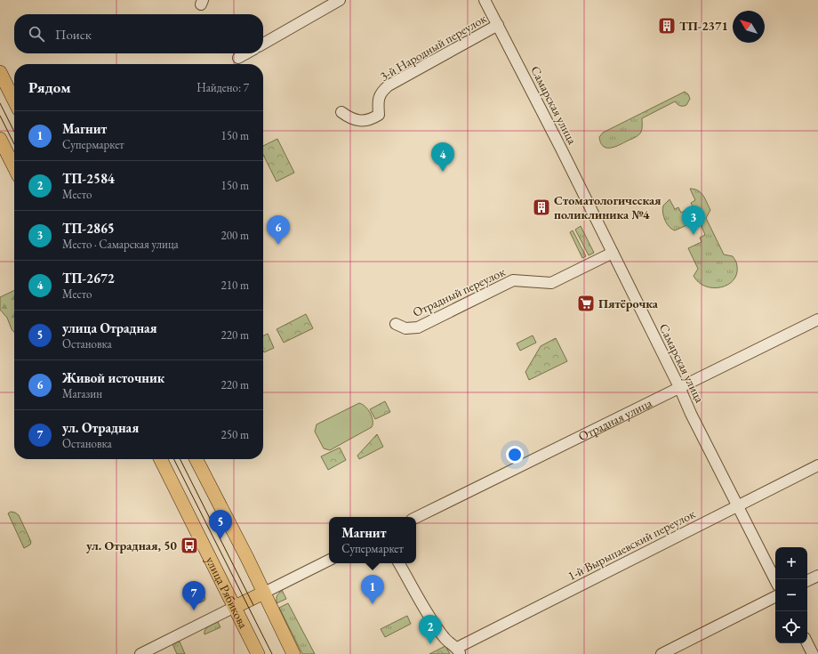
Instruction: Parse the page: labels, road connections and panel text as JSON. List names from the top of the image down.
{
  "streets": {
    "main road": ["улица Рябикова"],
    "street": [
      "3-й Народный переулок",
      "Самарская улица",
      "Отрадный переулок",
      "Отрадная улица",
      "1-й Вырыпаевский переулок"
    ]
  },
  "crossings": [
    ["3-й Народный переулок", "Самарская улица"],
    ["Самарская улица", "Отрадный переулок"],
    ["Самарская улица", "Отрадная улица"],
    ["Самарская улица", "1-й Вырыпаевский переулок"]
  ],
  "places": {
    "building": ["ТП-2371", "Стоматологическая поликлиника №4"],
    "supermarket": ["Пятёрочка"],
    "bus stop": ["ул. Отрадная, 50"]
  },
  "north": "top left",
  "page": {
    "search": "Поиск",
    "heading": ["Рядом", "Найдено: 7"],
    "list": [
      {
        "mark": "1",
        "name": "Магнит",
        "note": "Супермаркет",
        "value": "150 m"
      },
      {
        "mark": "2",
        "name": "ТП-2584",
        "note": "Место",
        "value": "150 m"
      },
      {
        "mark": "3",
        "name": "ТП-2865",
        "note": "Место · Самарская улица",
        "value": "200 m"
      },
      {
        "mark": "4",
        "name": "ТП-2672",
        "note": "Место",
        "value": "210 m"
      },
      {
        "mark": "5",
        "name": "улица Отрадная",
        "note": "Остановка",
        "value": "220 m"
      },
      {
        "mark": "6",
        "name": "Живой источник",
        "note": "Магазин",
        "value": "220 m"
      },
      {
        "mark": "7",
        "name": "ул. Отрадная",
        "note": "Остановка",
        "value": "250 m"
      }
    ],
    "pins": [
      "4",
      "3",
      "6",
      "5",
      "1",
      "7",
      "2"
    ],
    "popup": ["Магнит", "Супермаркет"],
    "map_buttons": ["+", "−"]
  }
}
